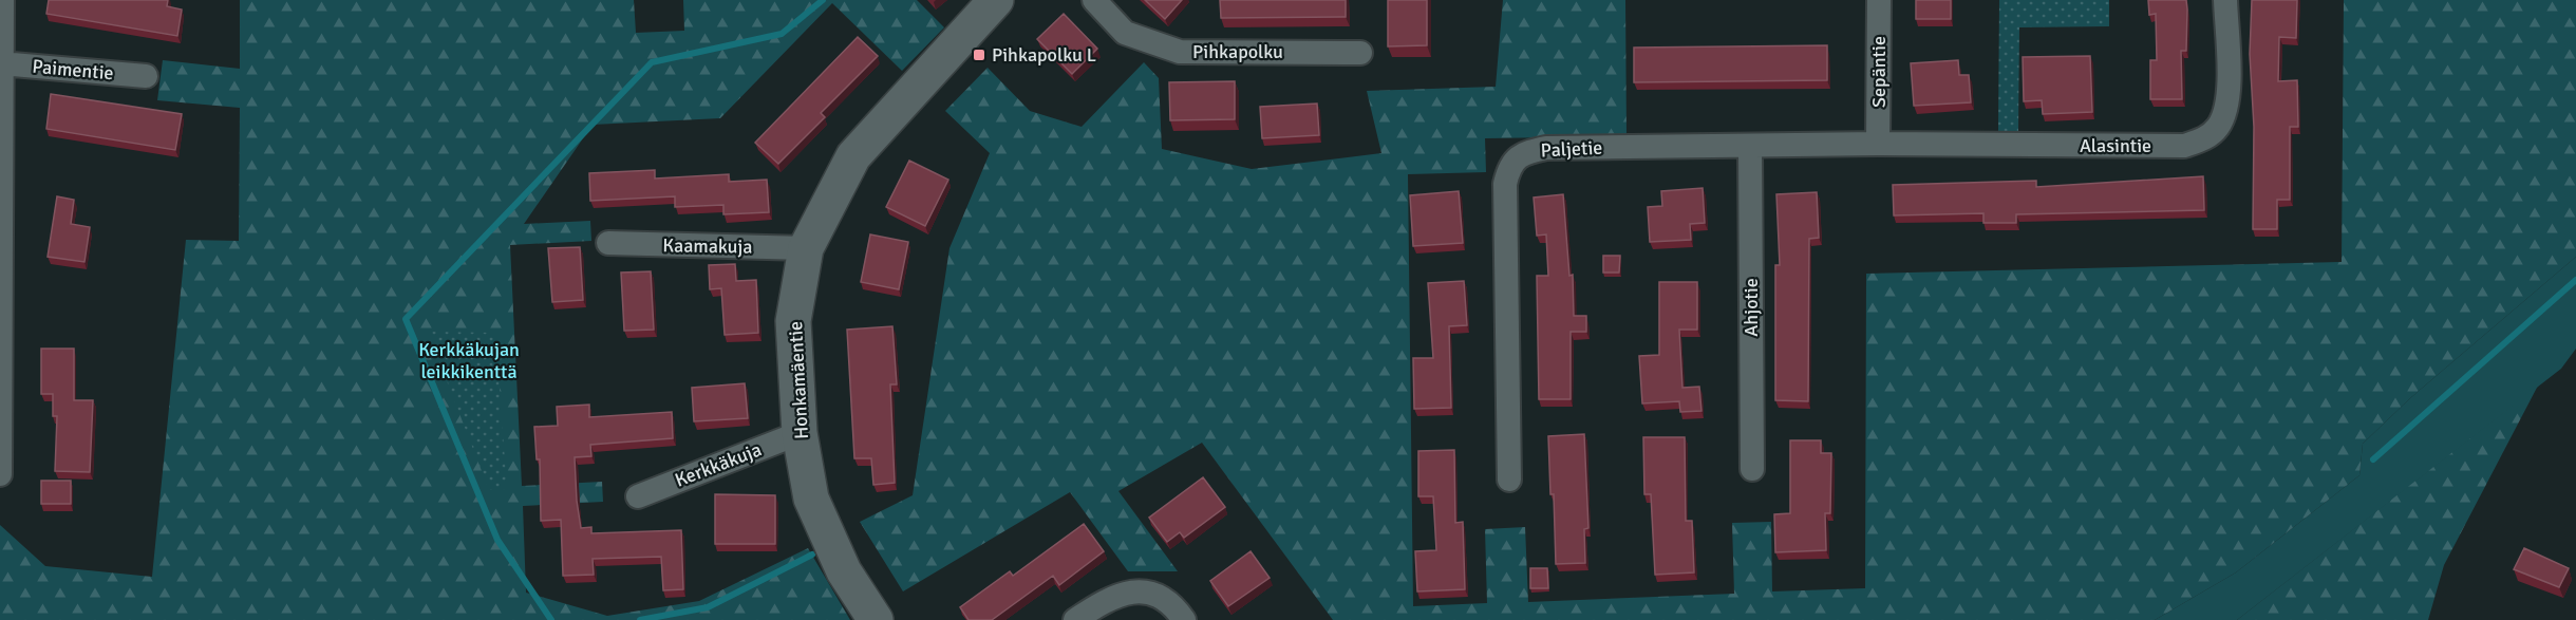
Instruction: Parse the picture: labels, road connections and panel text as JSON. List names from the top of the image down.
{
  "streets": {
    "street": [
      "Pihkapolku",
      "Paimentie",
      "Sepäntie",
      "Alasintie",
      "Paljetie",
      "Kaamakuja",
      "Ahjotie",
      "Honkamäentie",
      "Kerkkäkuja"
    ]
  },
  "crossings": [
    ["Sepäntie", "Alasintie"],
    ["Sepäntie", "Paljetie"],
    ["Alasintie", "Paljetie"],
    ["Paljetie", "Ahjotie"],
    ["Kaamakuja", "Honkamäentie"],
    ["Honkamäentie", "Kerkkäkuja"]
  ],
  "parks": ["Kerkkäkujan leikkikenttä"],
  "places": {
    "transit": ["Pihkapolku L"]
  }
}
